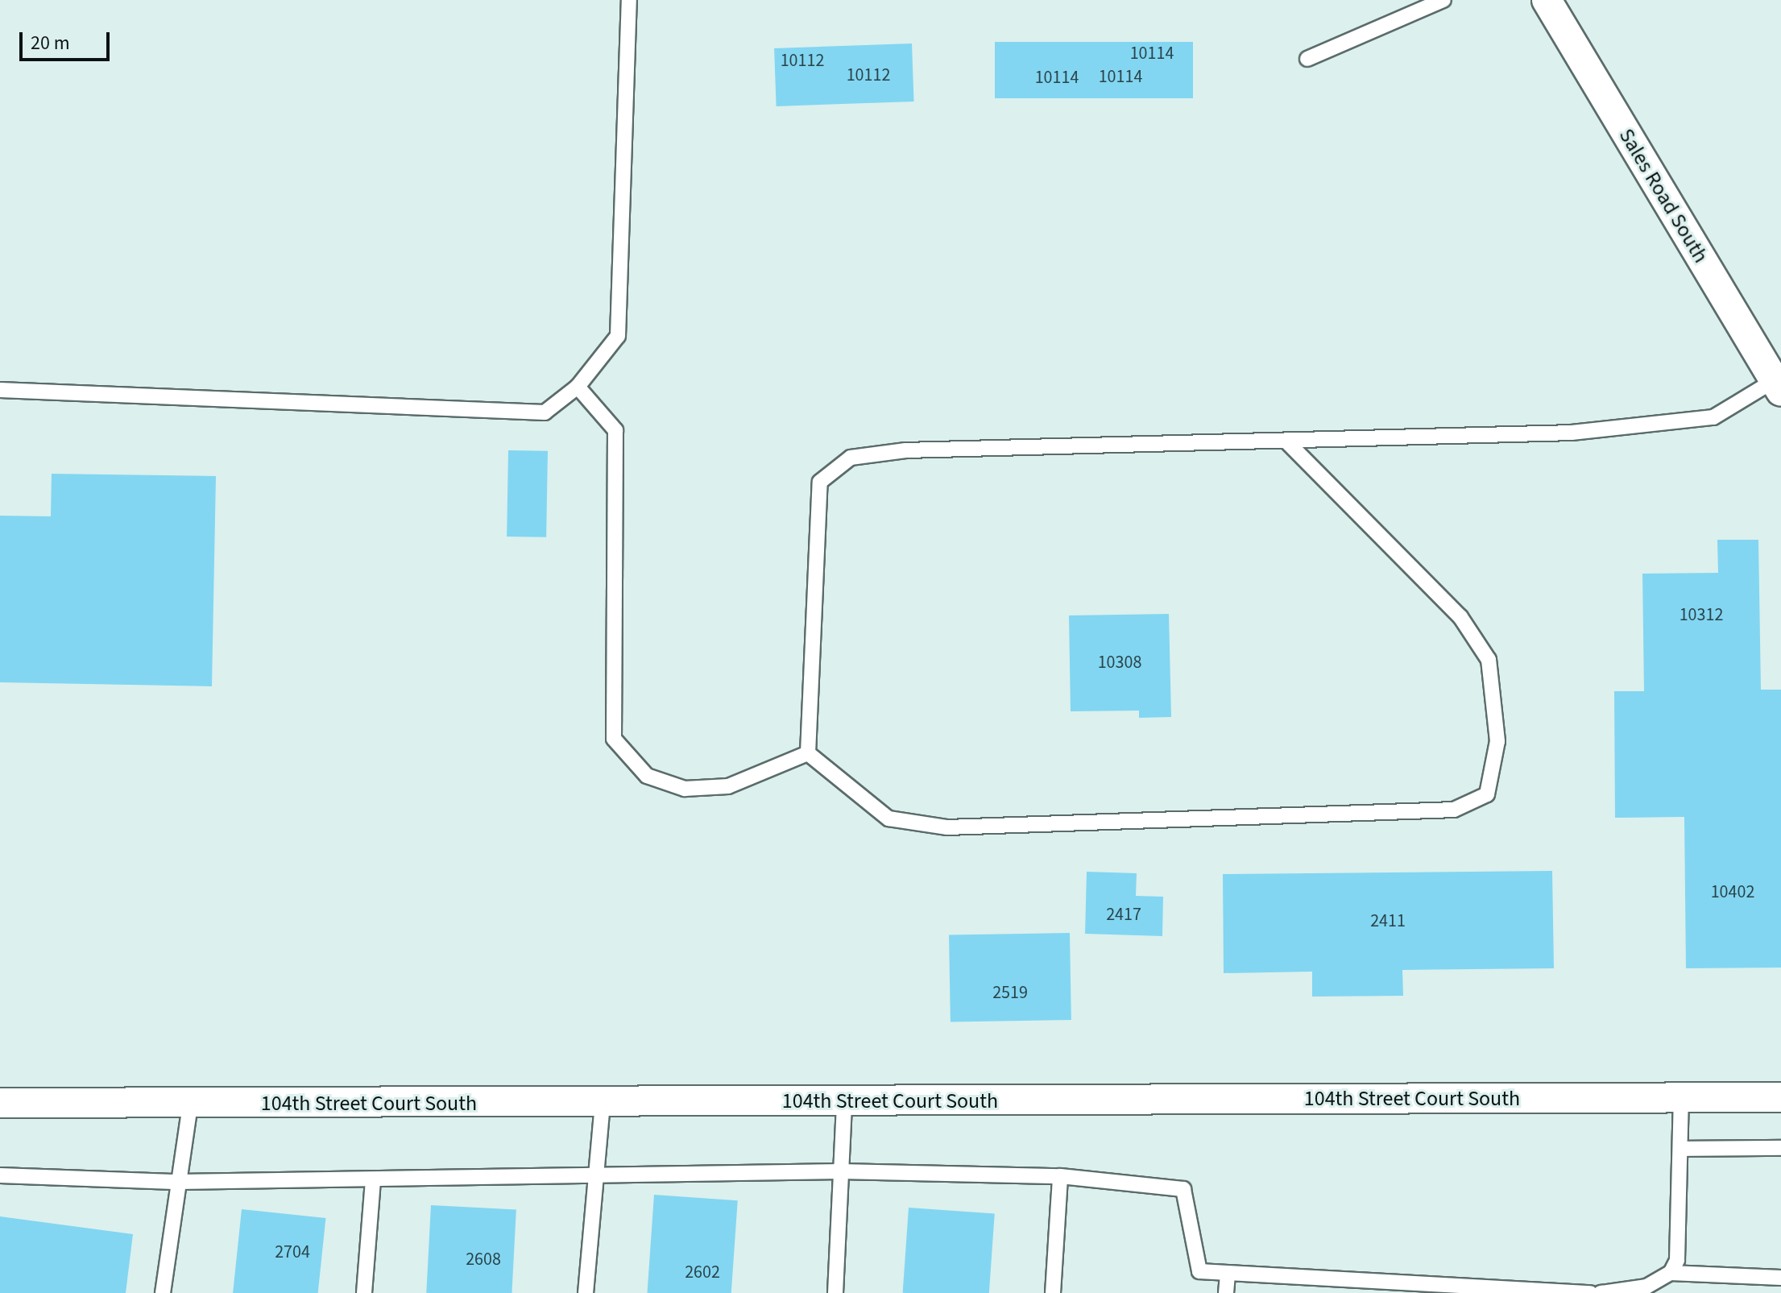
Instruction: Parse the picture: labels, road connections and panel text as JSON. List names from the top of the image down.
{
  "streets": {
    "street": ["Sales Road South", "104th Street Court South"]
  },
  "house_numbers": [
    "10114",
    "10112",
    "10112",
    "10114",
    "10114",
    "10312",
    "10308",
    "10402",
    "2417",
    "2411",
    "2519",
    "2704",
    "2608",
    "2602"
  ],
  "scale_bar": "20 m"
}
